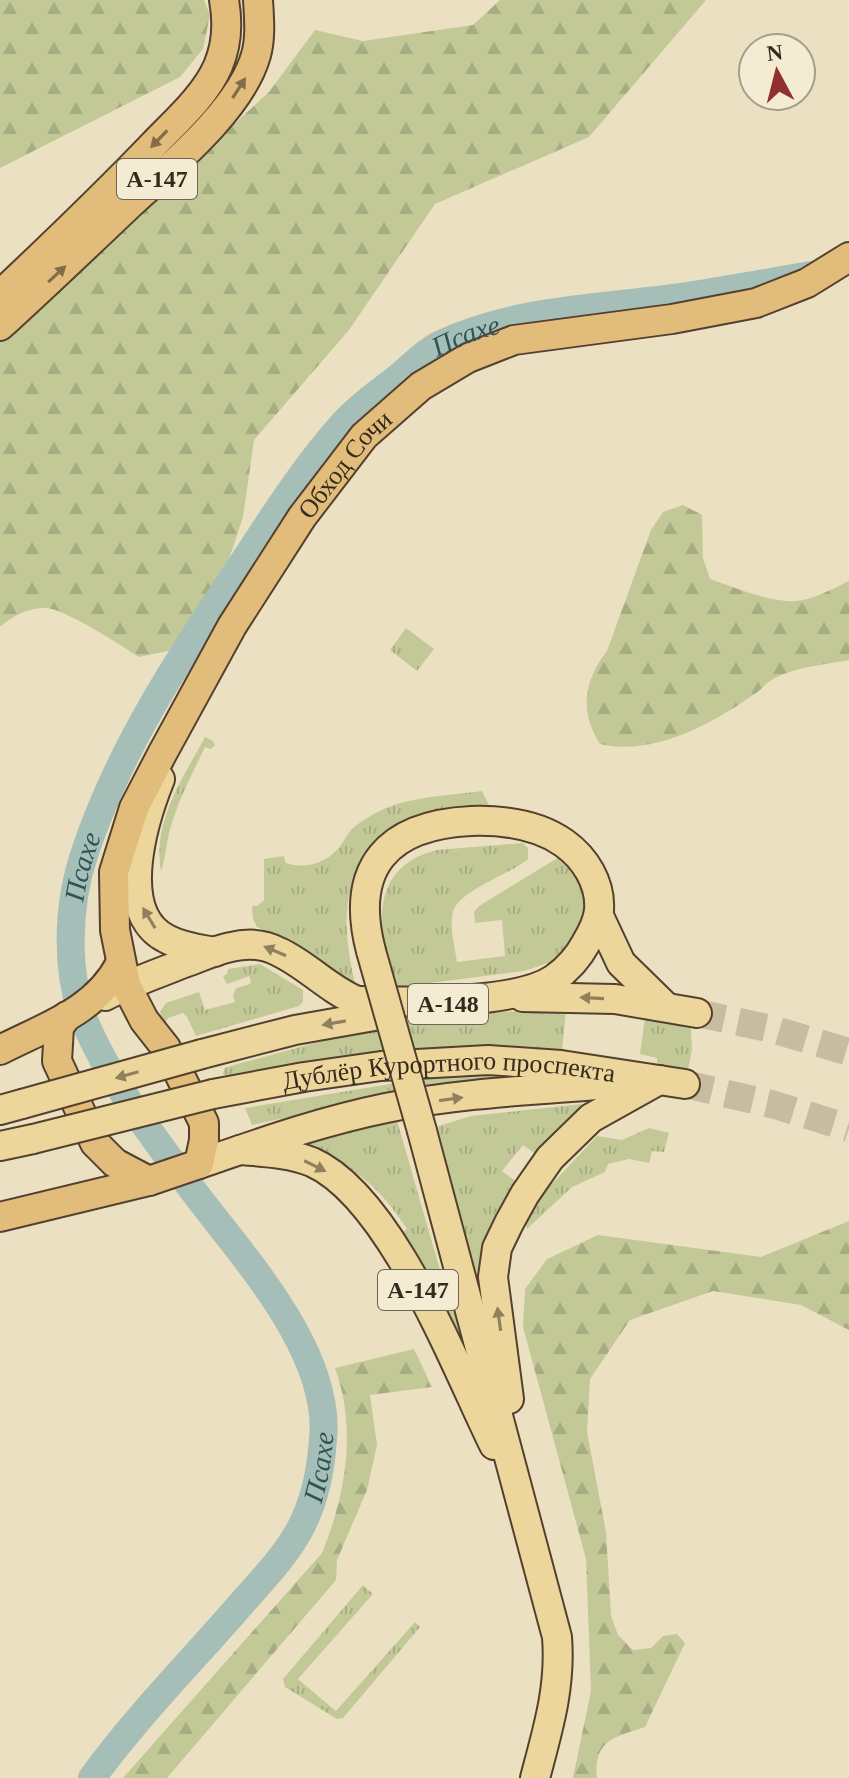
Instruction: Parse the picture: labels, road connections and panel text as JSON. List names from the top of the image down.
{
  "streets": {
    "highway": ["А-147", "Обход Сочи"],
    "main road": ["А-148", "Дублёр Курортного проспекта"]
  },
  "crossings": [
    ["А-147", "Обход Сочи"],
    ["А-147", "Дублёр Курортного проспекта"]
  ],
  "water": ["Псахе"],
  "north": "top"
}
